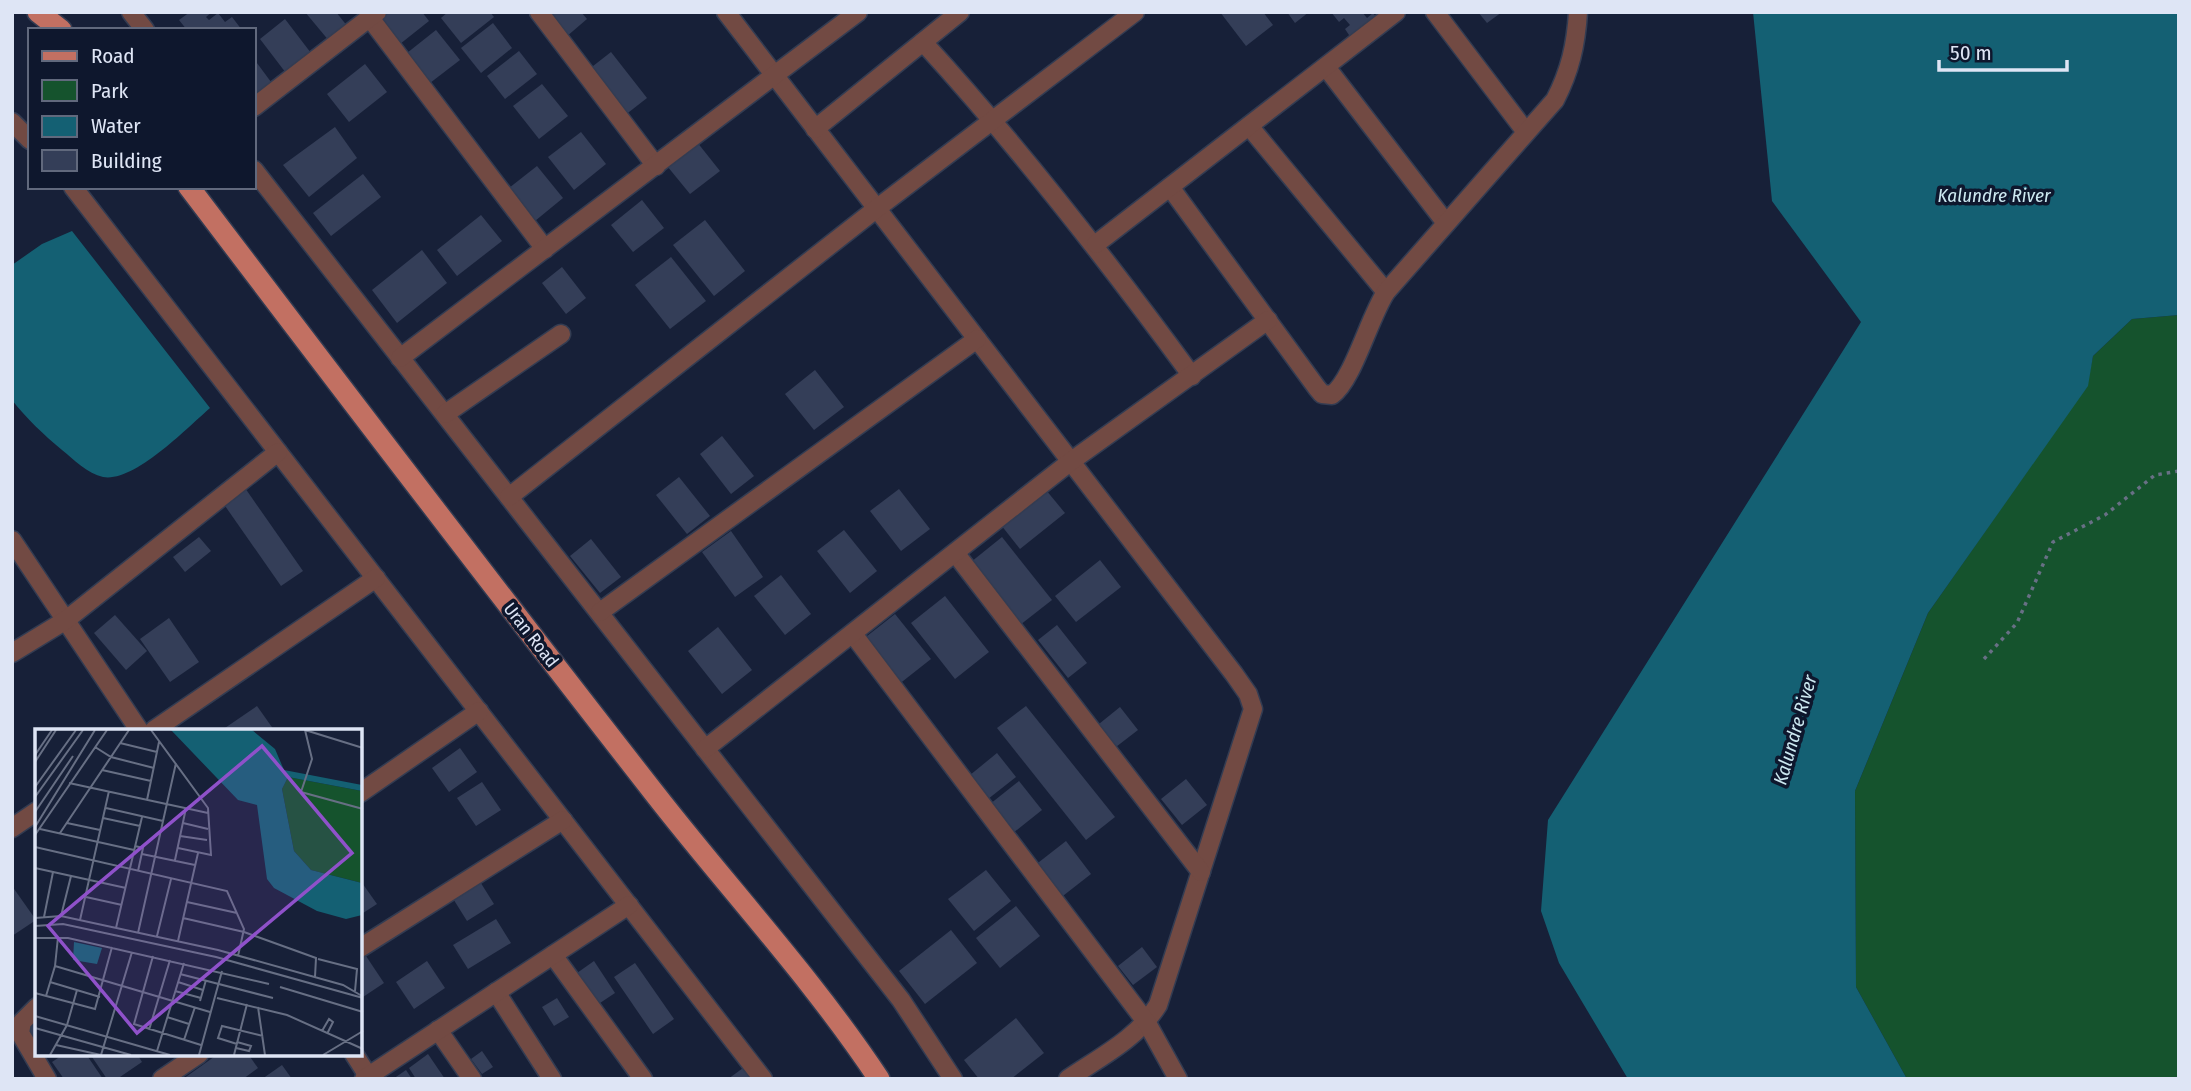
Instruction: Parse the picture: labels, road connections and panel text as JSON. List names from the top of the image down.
{
  "streets": {
    "main road": ["Uran Road"]
  },
  "water": ["Kalundre River"],
  "legend": [
    "Road",
    "Park",
    "Water",
    "Building"
  ],
  "scale_bar": "50 m"
}
